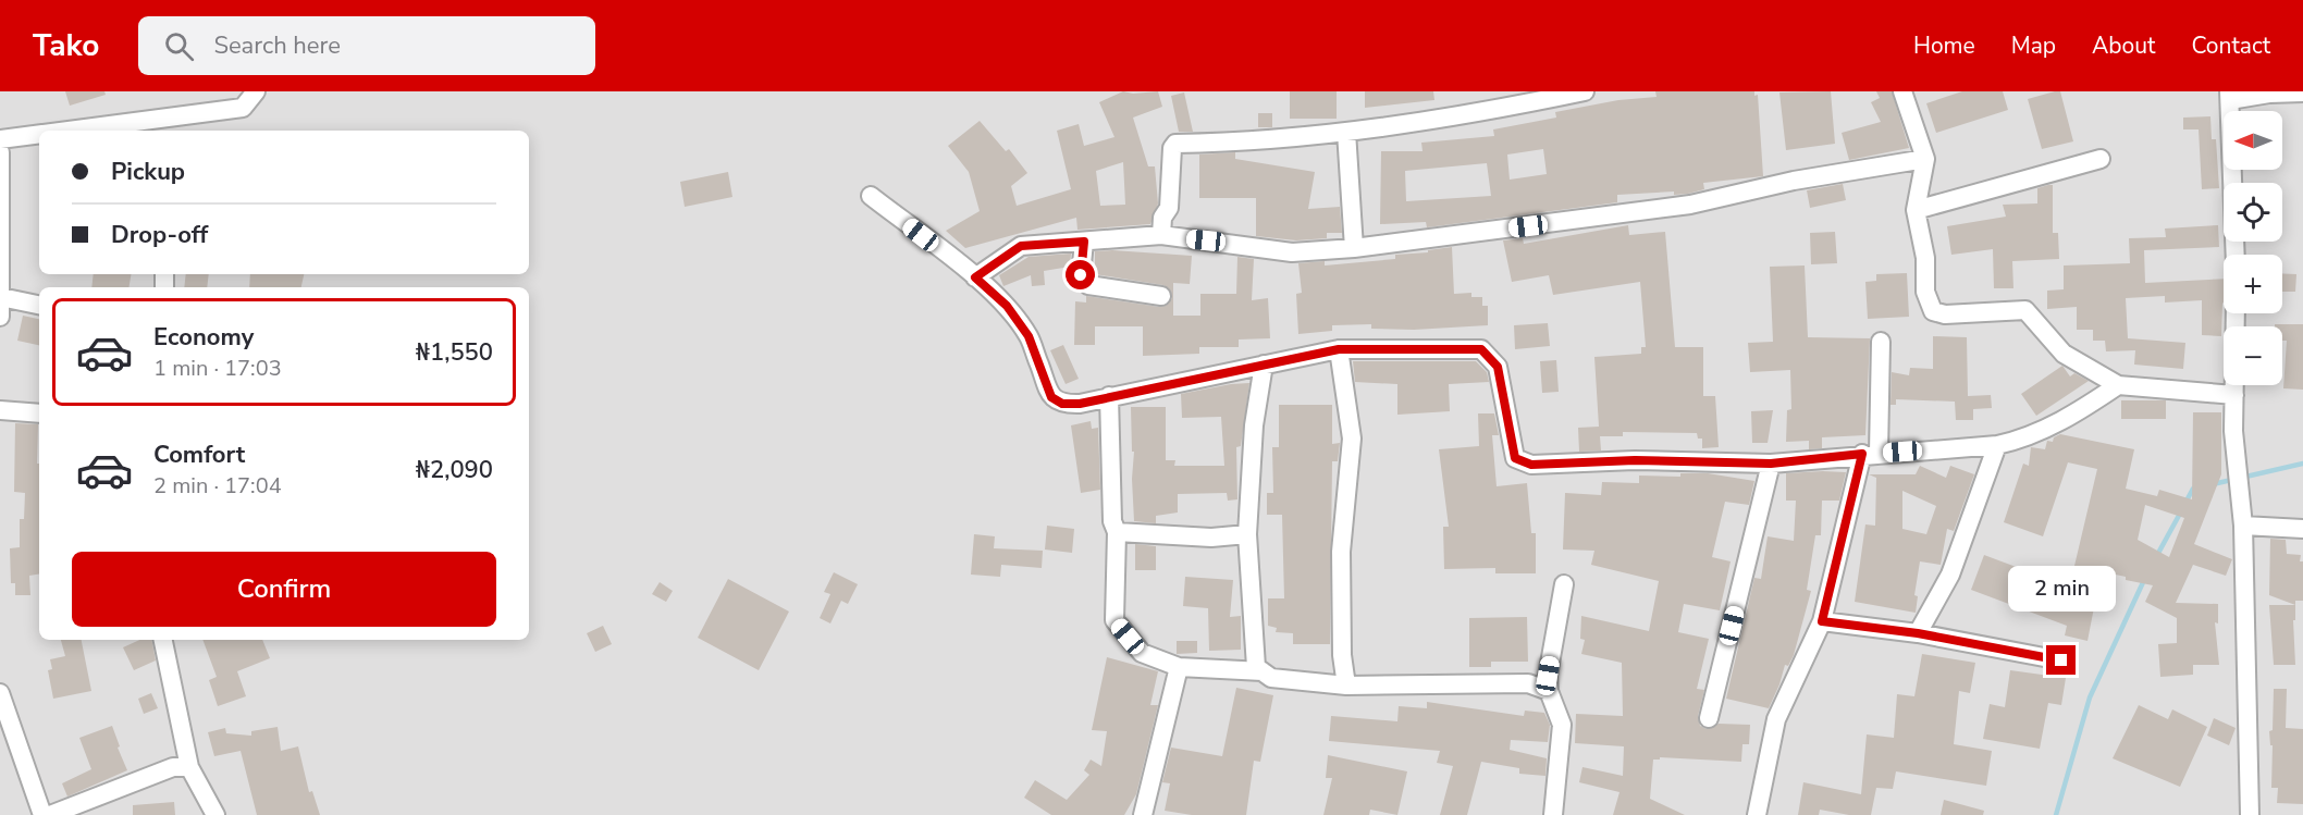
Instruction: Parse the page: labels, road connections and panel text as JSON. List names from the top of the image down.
{
  "north": "left",
  "page": {
    "header": "Tako",
    "search": "Search here",
    "nav": [
      "Home",
      "Map",
      "About",
      "Contact"
    ],
    "map_buttons": ["+", "−"],
    "banner": ["Pickup", "Drop-off"],
    "list": [
      {
        "name": "Economy",
        "note": "1 min · 17:03",
        "value": "₦1,550"
      },
      {
        "name": "Comfort",
        "note": "2 min · 17:04",
        "value": "₦2,090"
      }
    ],
    "buttons": "Confirm",
    "bubble": "2 min"
  }
}
